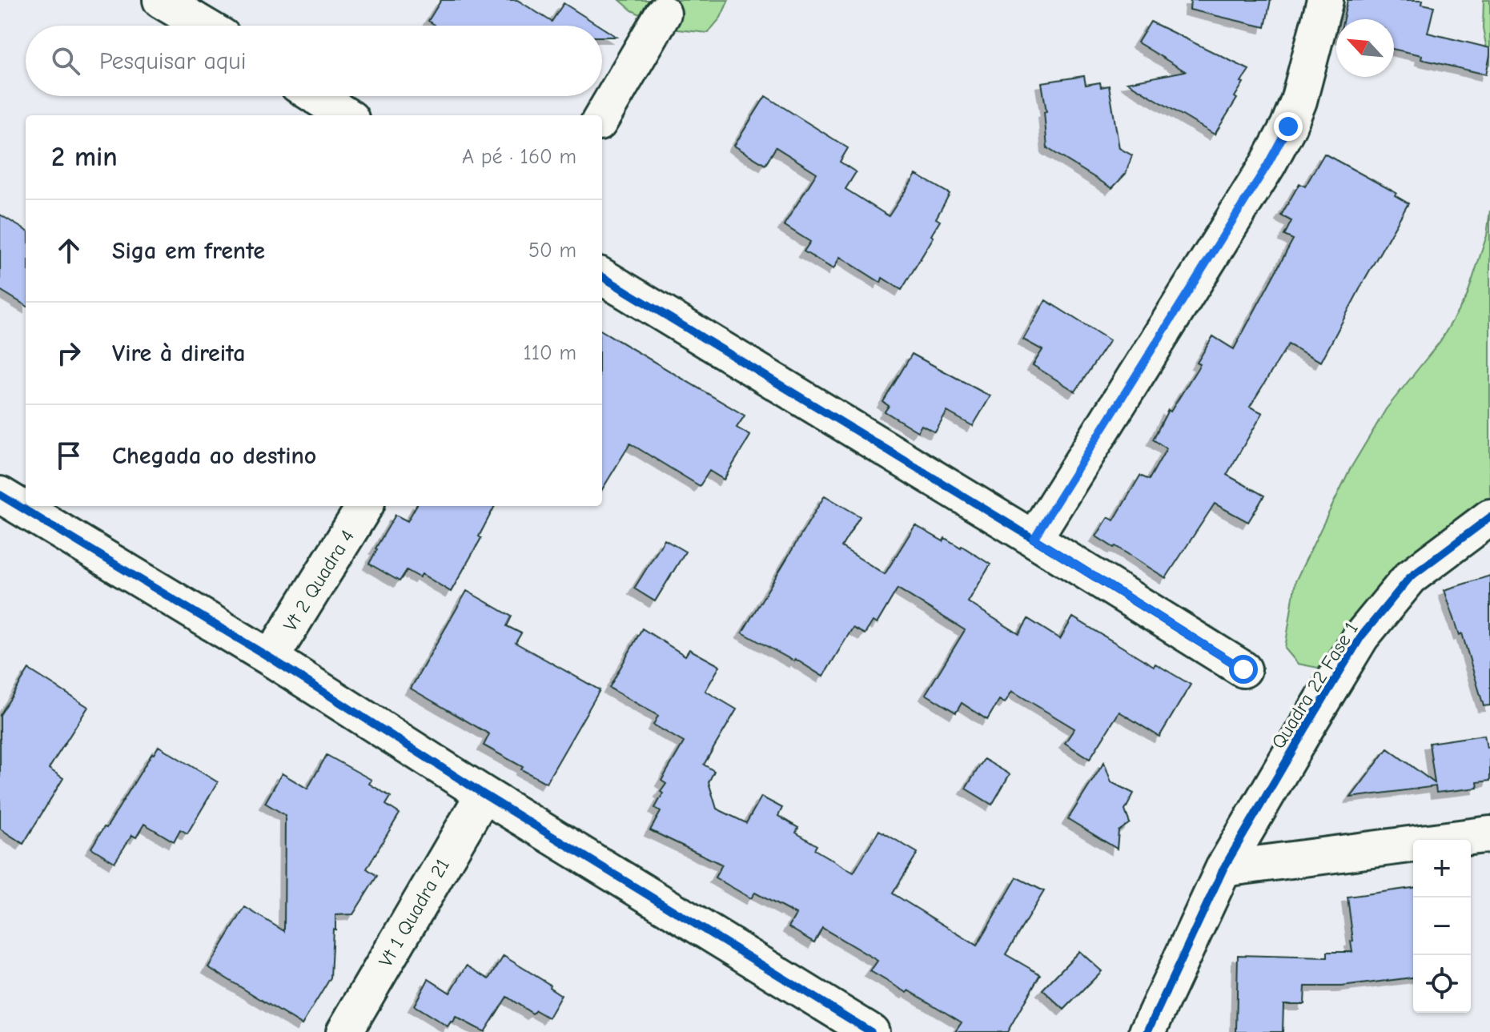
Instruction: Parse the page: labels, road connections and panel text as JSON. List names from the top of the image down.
{
  "streets": {
    "street": ["Vt 2 Quadra 4", "Quadra 22 Fase 1", "Vt 1 Quadra 21"]
  },
  "north": "top left",
  "page": {
    "search": "Pesquisar aqui",
    "heading": ["2 min", "A pé · 160 m"],
    "list": [
      ["Siga em frente", "50 m"],
      ["Vire à direita", "110 m"],
      "Chegada ao destino"
    ],
    "map_buttons": ["+", "−"]
  }
}
